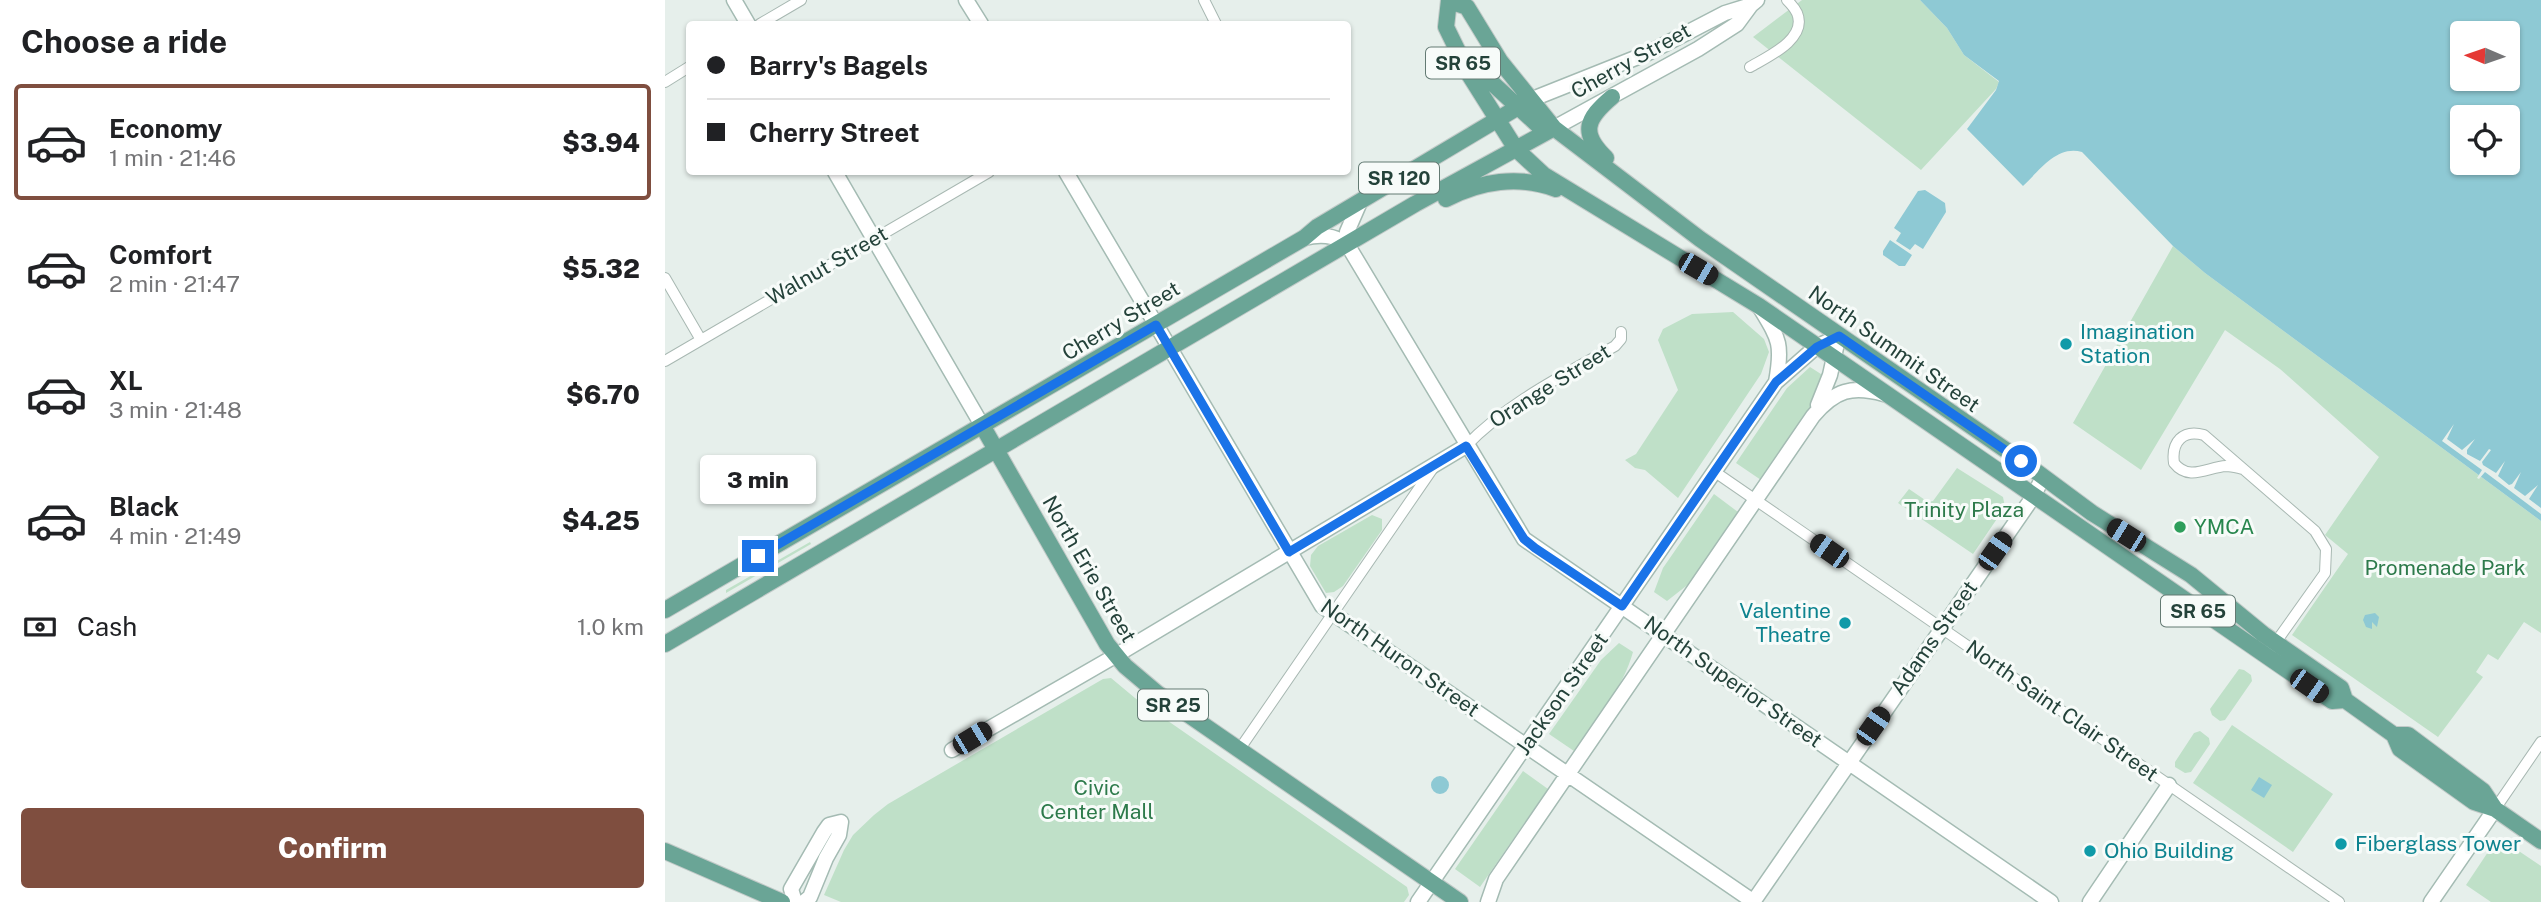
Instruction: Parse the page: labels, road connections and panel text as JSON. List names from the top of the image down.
{
  "streets": {
    "main road": [
      "Cherry Street",
      "SR 65",
      "SR 120",
      "North Summit Street",
      "North Erie Street",
      "SR 25"
    ],
    "street": [
      "Walnut Street",
      "Orange Street",
      "Adams Street",
      "North Huron Street",
      "North Superior Street",
      "Jackson Street",
      "North Saint Clair Street"
    ]
  },
  "crossings": [
    ["Cherry Street", "North Summit Street"],
    ["Cherry Street", "North Erie Street"],
    ["Cherry Street", "North Huron Street"],
    ["Cherry Street", "North Superior Street"],
    ["Walnut Street", "North Erie Street"],
    ["North Summit Street", "Adams Street"],
    ["North Summit Street", "Jackson Street"],
    ["Orange Street", "North Erie Street"],
    ["Orange Street", "North Huron Street"],
    ["Orange Street", "North Superior Street"],
    ["North Erie Street", "Jackson Street"],
    ["Adams Street", "North Huron Street"],
    ["Adams Street", "North Superior Street"],
    ["Adams Street", "North Saint Clair Street"],
    ["North Huron Street", "Jackson Street"],
    ["North Superior Street", "Jackson Street"],
    ["Jackson Street", "North Saint Clair Street"]
  ],
  "parks": ["Trinity Plaza", "Promenade Park", "Civic Center Mall"],
  "places": [
    "Imagination Station",
    "YMCA",
    "Valentine Theatre",
    "Fiberglass Tower",
    "Ohio Building"
  ],
  "north": "left",
  "page": {
    "heading": "Choose a ride",
    "banner": ["Barry's Bagels", "Cherry Street"],
    "list": [
      {
        "name": "Economy",
        "note": "1 min · 21:46",
        "value": "$3.94"
      },
      {
        "name": "Comfort",
        "note": "2 min · 21:47",
        "value": "$5.32"
      },
      {
        "name": "XL",
        "note": "3 min · 21:48",
        "value": "$6.70"
      },
      {
        "name": "Black",
        "note": "4 min · 21:49",
        "value": "$4.25"
      }
    ],
    "bubble": "3 min",
    "pay": ["Cash", "1.0 km"],
    "buttons": "Confirm"
  }
}
